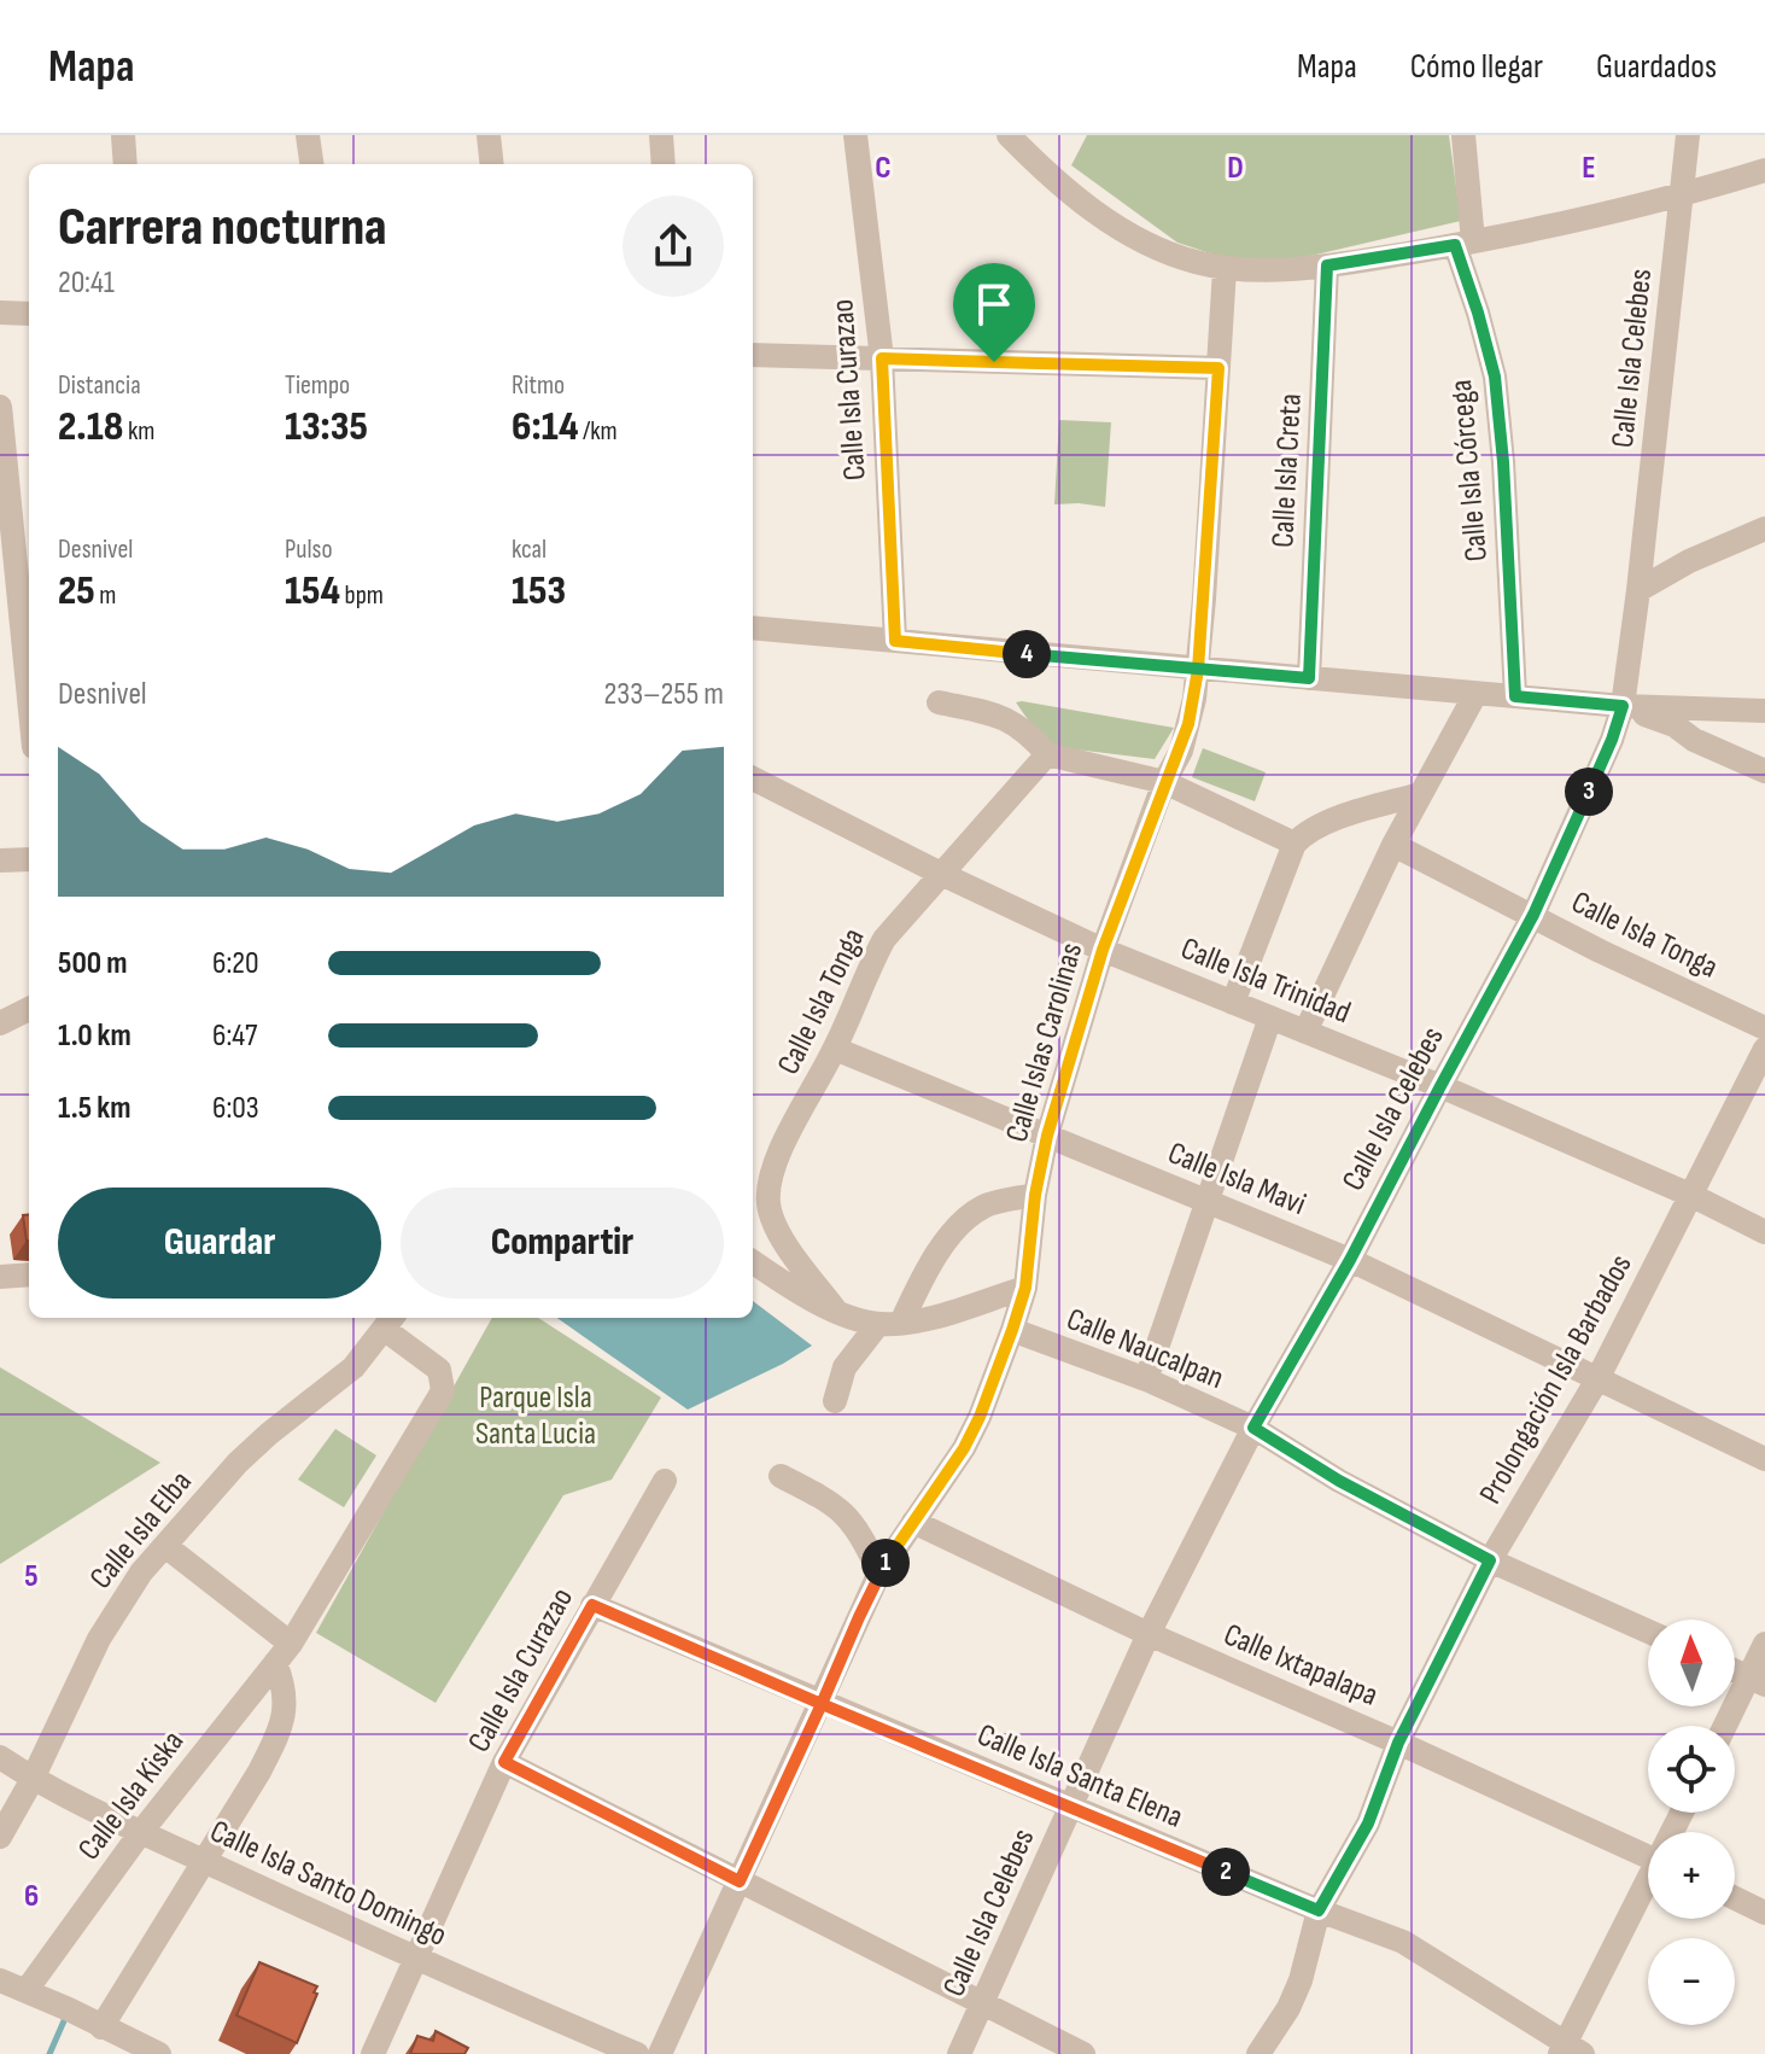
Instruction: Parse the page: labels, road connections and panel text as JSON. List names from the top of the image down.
{
  "streets": {
    "street": [
      "Calle Isla Celebes",
      "Calle Isla Curazao",
      "Calle Isla Creta",
      "Calle Isla Córcega",
      "Calle Isla Tonga",
      "Calle Isla Trinidad",
      "Calle Islas Carolinas",
      "Calle Isla Mavi",
      "Calle Naucalpan",
      "Prolongación Isla Barbados",
      "Calle Isla Elba",
      "Calle Ixtapalapa",
      "Calle Isla Santa Elena",
      "Calle Isla Kiska",
      "Calle Isla Santo Domingo"
    ]
  },
  "crossings": [
    ["Calle Isla Celebes", "Calle Isla Tonga"],
    ["Calle Isla Celebes", "Calle Isla Trinidad"],
    ["Calle Isla Celebes", "Calle Isla Mavi"],
    ["Calle Isla Celebes", "Calle Naucalpan"],
    ["Calle Isla Celebes", "Calle Ixtapalapa"],
    ["Calle Isla Celebes", "Calle Isla Santa Elena"],
    ["Calle Isla Curazao", "Calle Isla Santa Elena"],
    ["Calle Isla Curazao", "Calle Isla Santo Domingo"],
    ["Calle Isla Tonga", "Calle Isla Trinidad"],
    ["Calle Isla Tonga", "Calle Isla Mavi"],
    ["Calle Isla Trinidad", "Calle Islas Carolinas"],
    ["Calle Isla Trinidad", "Prolongación Isla Barbados"],
    ["Calle Islas Carolinas", "Calle Isla Mavi"],
    ["Calle Islas Carolinas", "Calle Naucalpan"],
    ["Calle Islas Carolinas", "Calle Ixtapalapa"],
    ["Calle Islas Carolinas", "Calle Isla Santa Elena"],
    ["Calle Isla Mavi", "Prolongación Isla Barbados"],
    ["Calle Naucalpan", "Prolongación Isla Barbados"],
    ["Prolongación Isla Barbados", "Calle Ixtapalapa"],
    ["Prolongación Isla Barbados", "Calle Isla Santa Elena"],
    ["Calle Isla Elba", "Calle Isla Kiska"],
    ["Calle Isla Elba", "Calle Isla Santo Domingo"],
    ["Calle Isla Kiska", "Calle Isla Santo Domingo"]
  ],
  "parks": ["Parque Isla Santa Lucia"],
  "north": "top",
  "page": {
    "header": "Mapa",
    "nav": ["Mapa", "Cómo llegar", "Guardados"],
    "heading": ["Carrera nocturna", "20:41"],
    "stats": [
      ["Distancia", "2.18 km"],
      ["Tiempo", "13:35"],
      ["Ritmo", "6:14 /km"],
      ["Desnivel", "25 m"],
      ["Pulso", "154 bpm"],
      ["kcal", "153"]
    ],
    "pins": [
      "4",
      "3",
      "1",
      "2"
    ],
    "chart": ["Desnivel", "233–255 m"],
    "list": [
      {
        "name": "500 m",
        "note": "6:20"
      },
      {
        "name": "1.0 km",
        "note": "6:47"
      },
      {
        "name": "1.5 km",
        "note": "6:03"
      }
    ],
    "buttons": ["Guardar", "Compartir"],
    "map_buttons": ["+", "−"]
  },
  "grid": {
    "columns": ["C", "D", "E"],
    "rows": ["5", "6"]
  }
}
